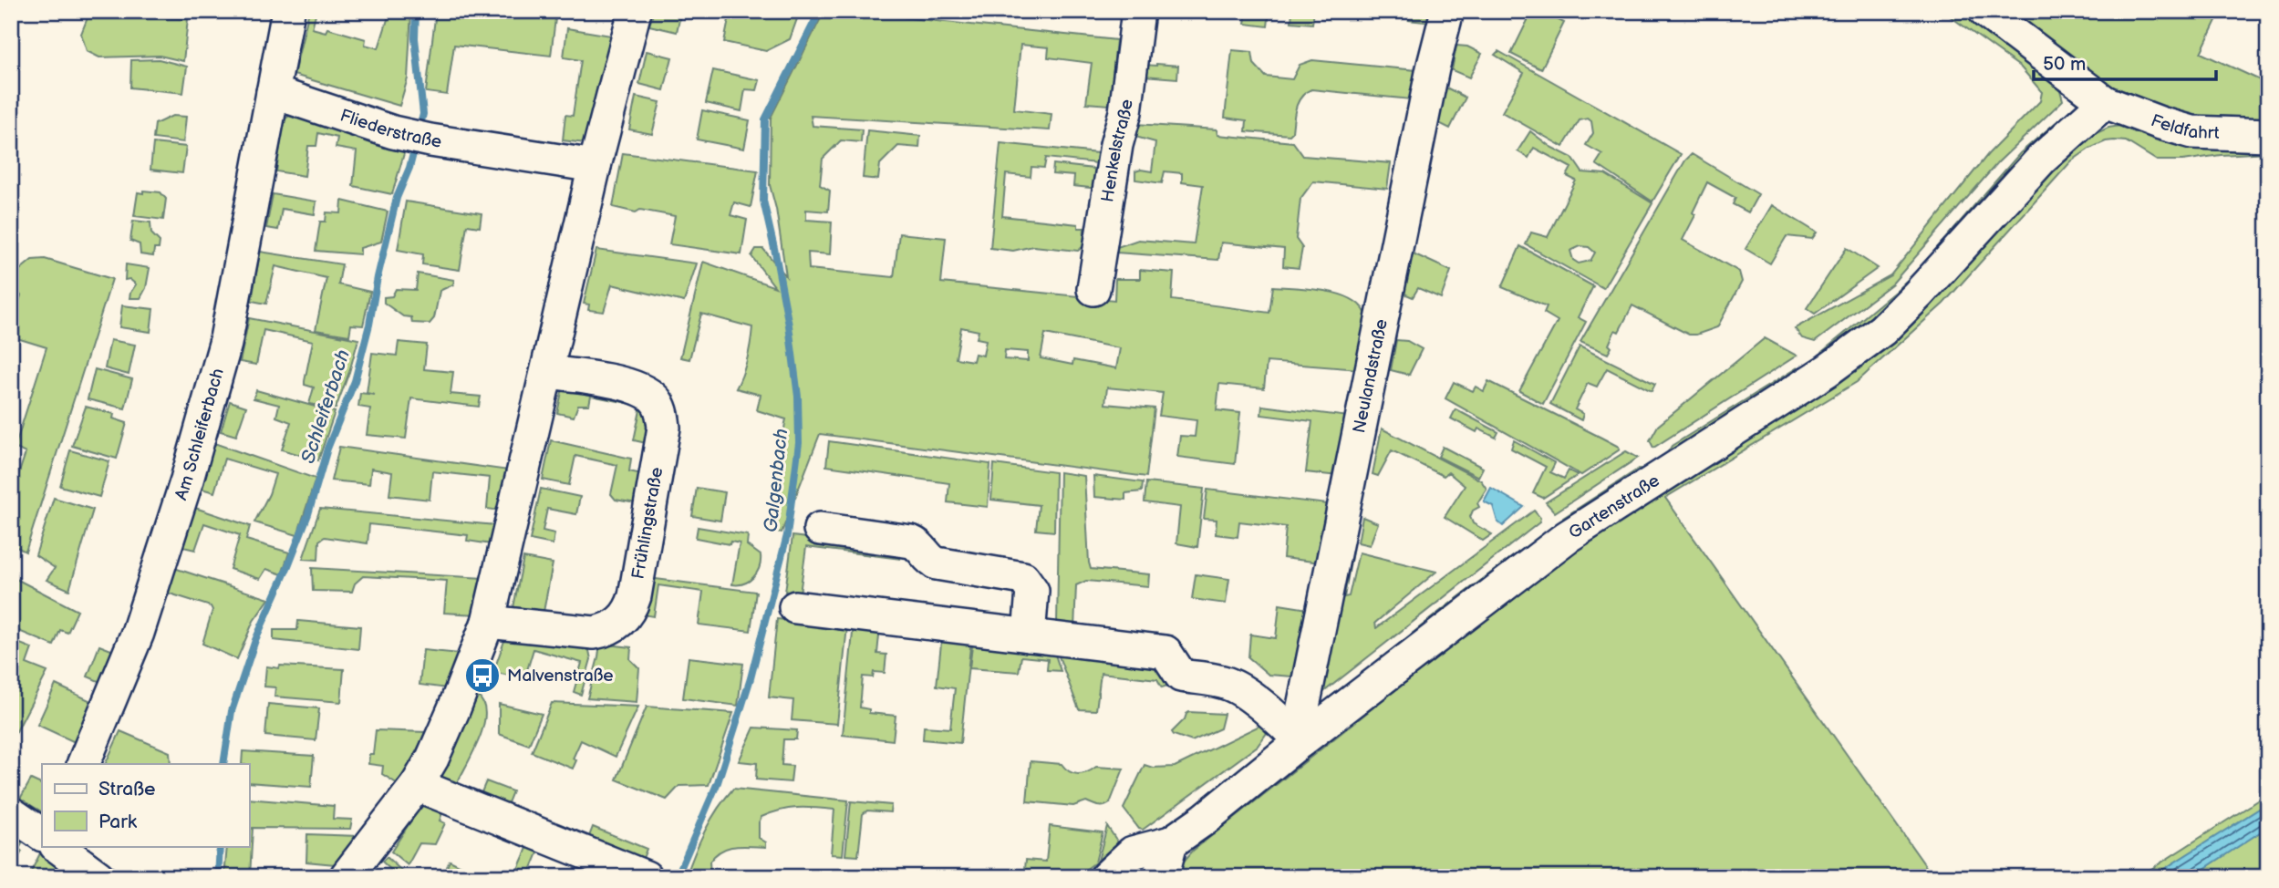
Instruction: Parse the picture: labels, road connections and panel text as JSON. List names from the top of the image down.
{
  "streets": {
    "street": [
      "Feldfahrt",
      "Fliederstraße",
      "Henkelstraße",
      "Neulandstraße",
      "Am Schleiferbach",
      "Gartenstraße",
      "Frühlingstraße"
    ]
  },
  "crossings": [
    ["Feldfahrt", "Gartenstraße"],
    ["Fliederstraße", "Am Schleiferbach"],
    ["Neulandstraße", "Gartenstraße"]
  ],
  "water": ["Schleiferbach", "Galgenbach"],
  "places": {
    "bus stop": ["Malvenstraße"]
  },
  "legend": ["Straße", "Park"],
  "scale_bar": "50 m"
}
